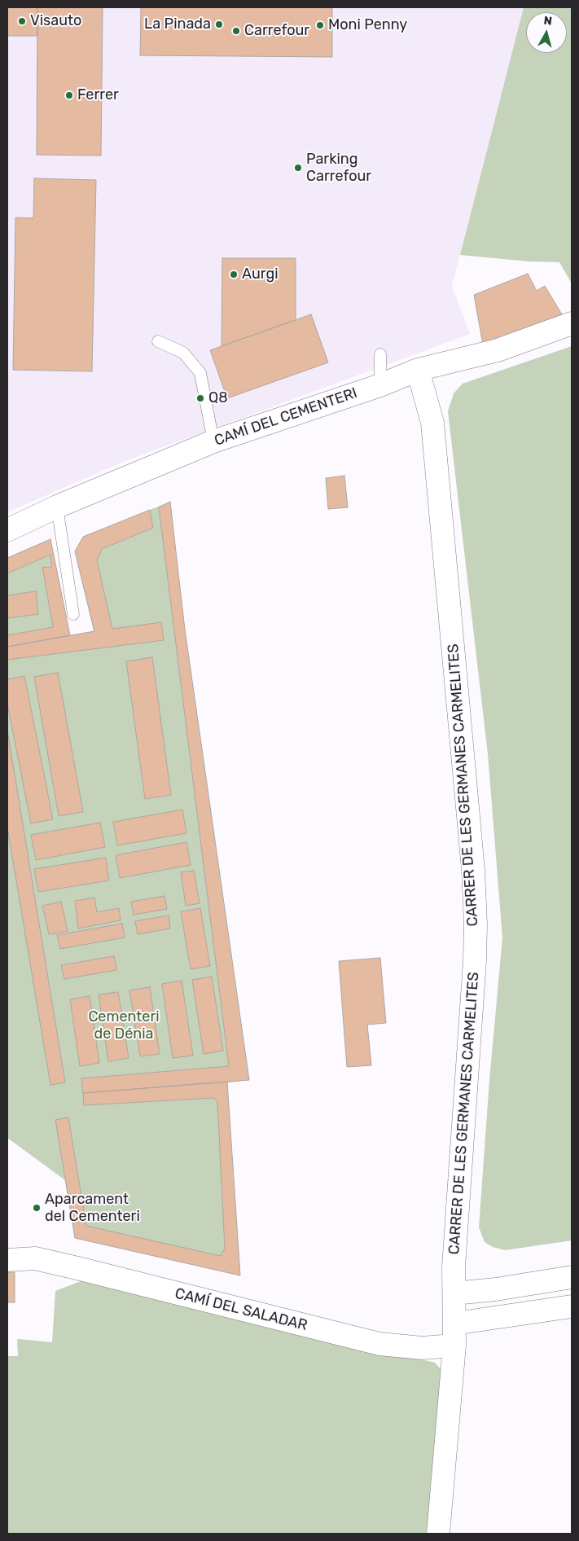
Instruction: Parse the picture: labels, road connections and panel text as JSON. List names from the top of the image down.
{
  "streets": {
    "street": ["CAMÍ DEL CEMENTERI", "CARRER DE LES GERMANES CARMELITES", "CAMÍ DEL SALADAR"]
  },
  "crossings": [
    ["CAMÍ DEL CEMENTERI", "CARRER DE LES GERMANES CARMELITES"],
    ["CARRER DE LES GERMANES CARMELITES", "CAMÍ DEL SALADAR"]
  ],
  "parks": ["Cementeri de Dénia"],
  "places": [
    "Visauto",
    "La Pinada",
    "Moni Penny",
    "Carrefour",
    "Ferrer",
    "Parking Carrefour",
    "Aurgi",
    "Q8",
    "Aparcament del Cementeri"
  ],
  "north": "top"
}
